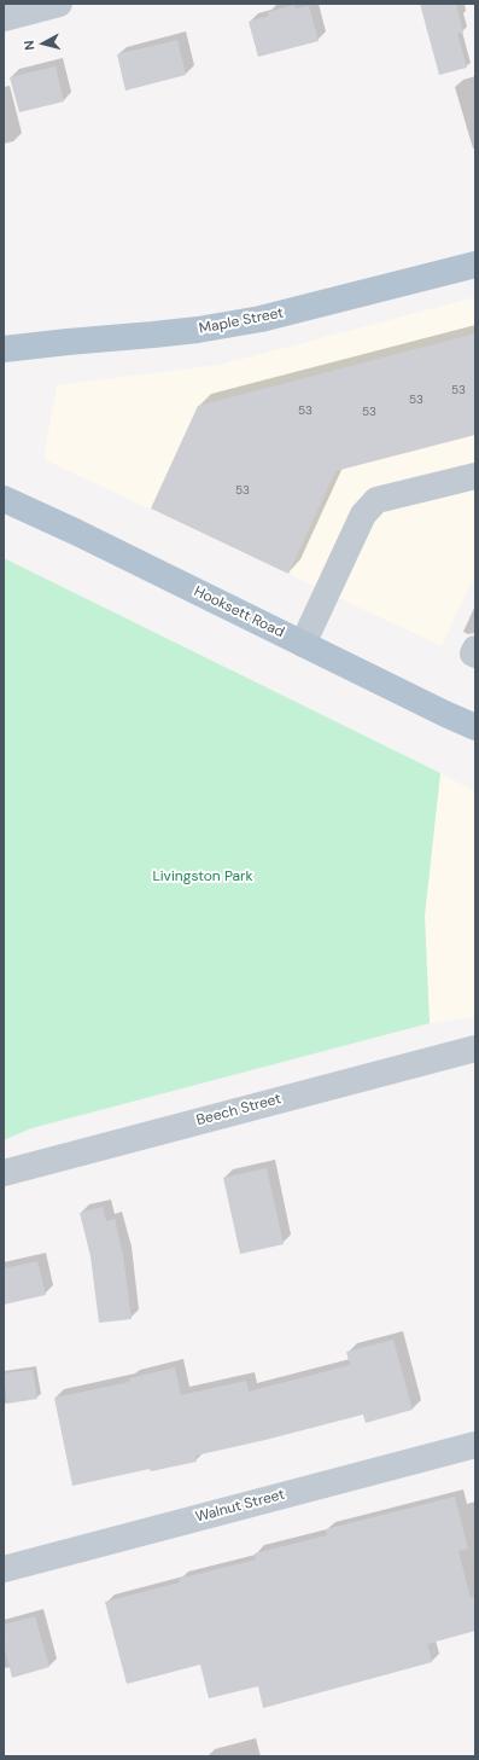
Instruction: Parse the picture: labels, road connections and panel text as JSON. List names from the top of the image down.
{
  "streets": {
    "main road": ["Maple Street", "Hooksett Road"],
    "street": ["Beech Street", "Walnut Street"]
  },
  "parks": ["Livingston Park"],
  "house_numbers": [
    "53",
    "53",
    "53",
    "53",
    "53"
  ],
  "north": "left"
}
